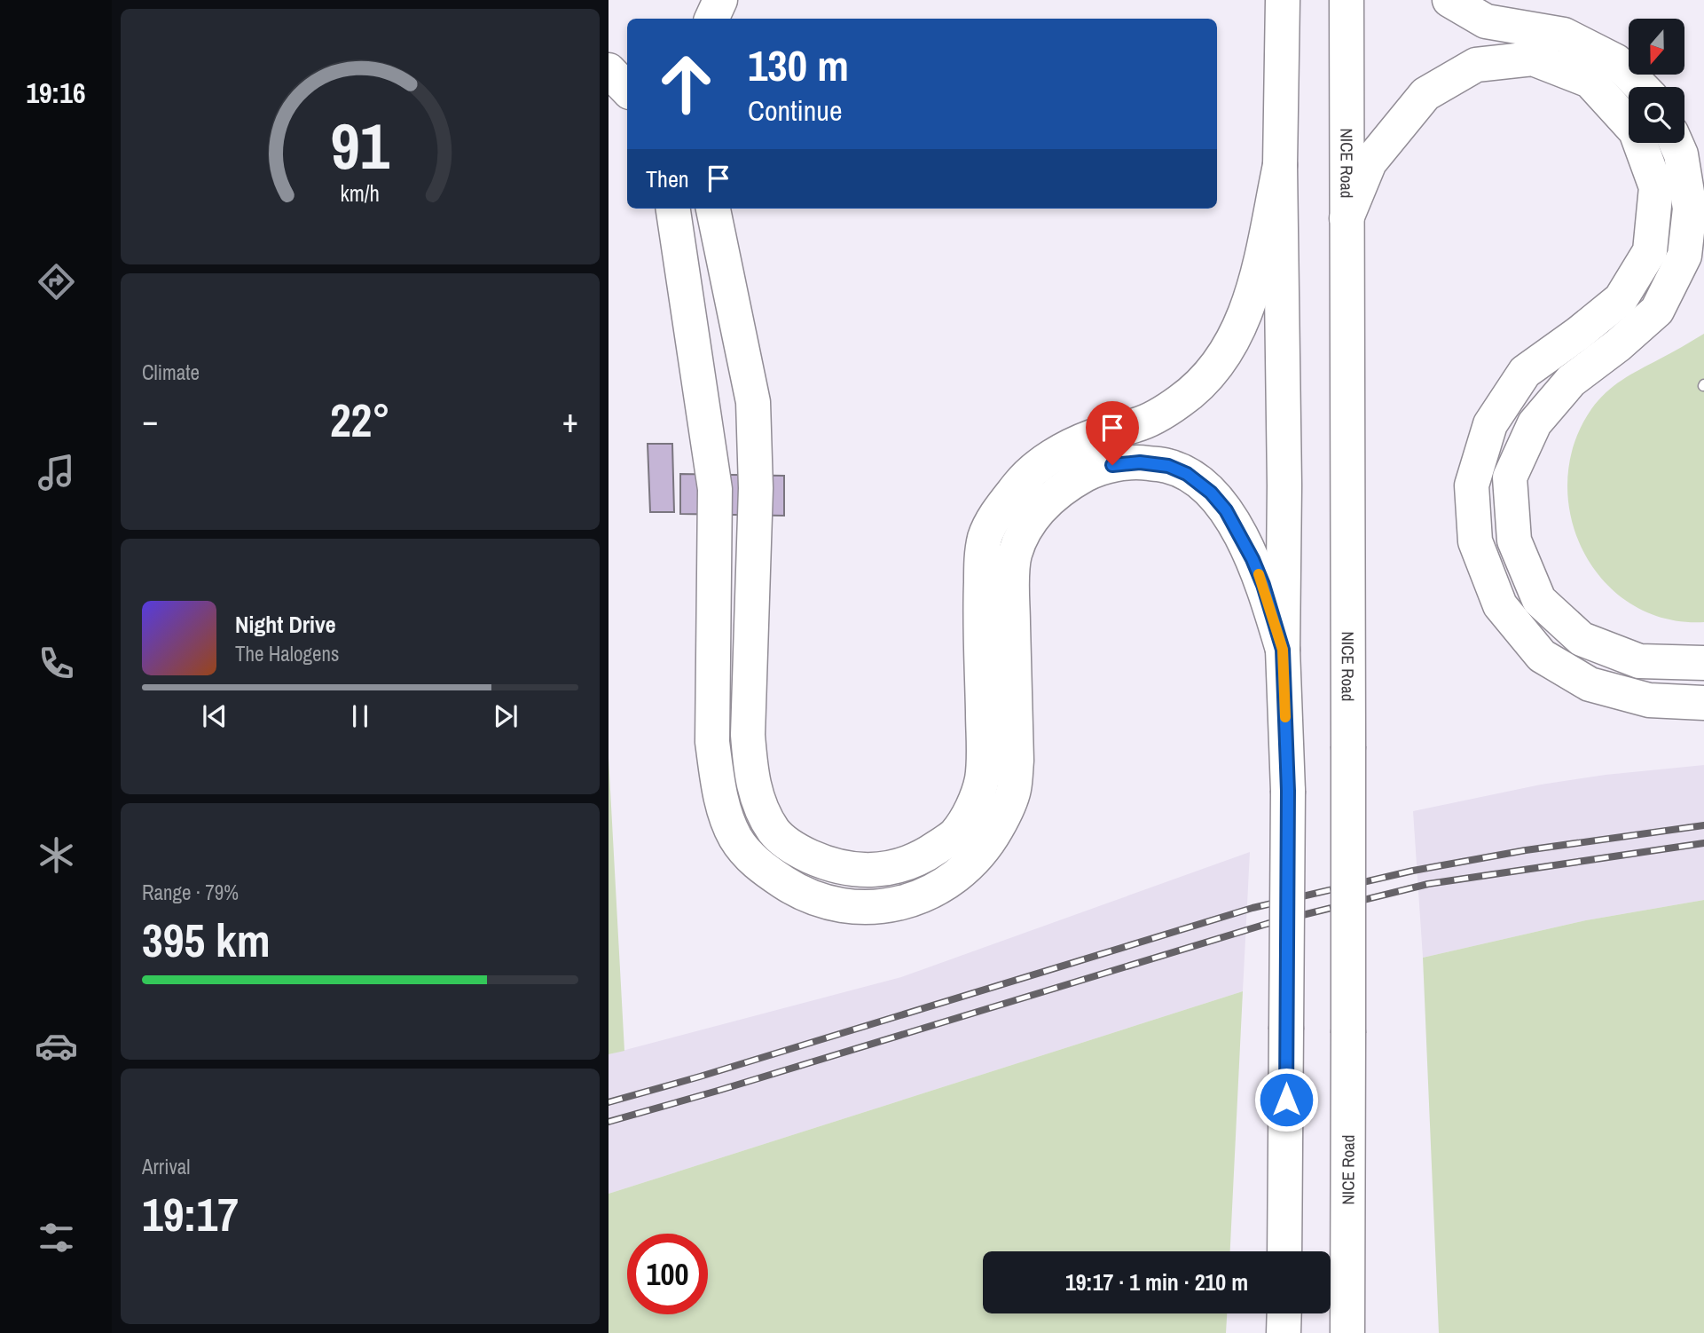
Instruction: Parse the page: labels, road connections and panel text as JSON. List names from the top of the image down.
{
  "streets": {
    "highway": ["NICE Road"]
  },
  "north": "bottom",
  "page": {
    "tabs": "19:16",
    "turn": ["130 m", "Continue"],
    "then": "Then",
    "tile": [
      "Climate",
      ["Range · 79%", "395 km"],
      ["Arrival", "19:17"]
    ],
    "heat": ["−", "22°", "+"],
    "song": ["Night Drive", "The Halogens"],
    "limit": "100",
    "trip": "19:17 · 1 min · 210 m",
    "gauge": ["91", "km/h"]
  }
}
